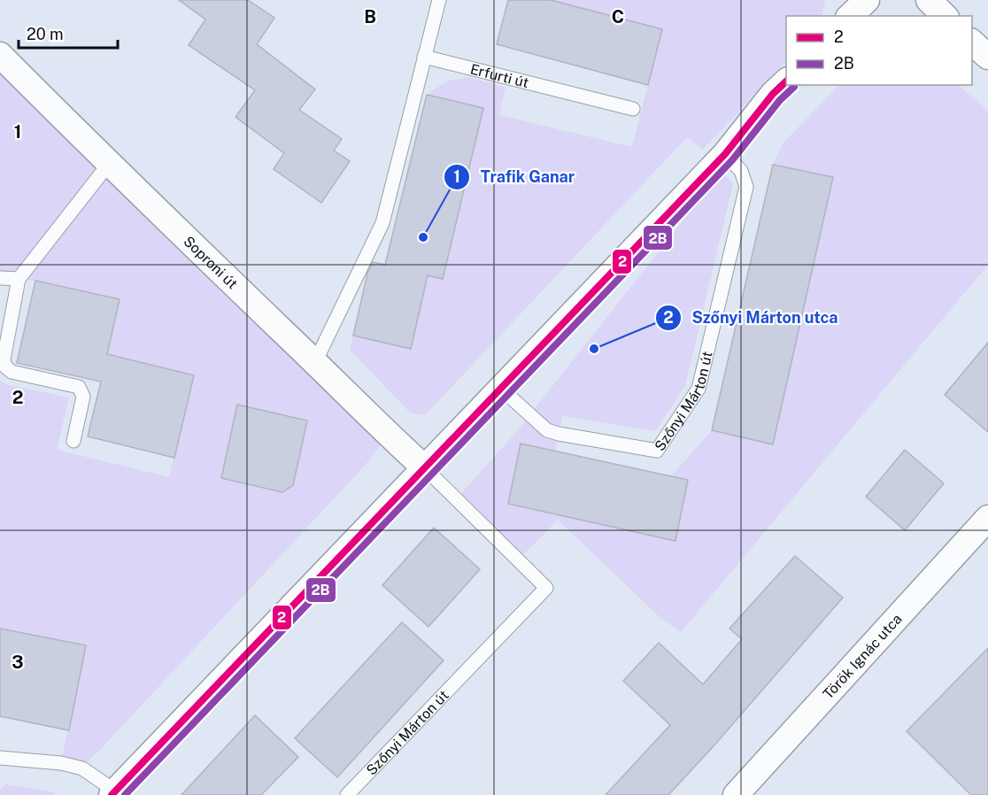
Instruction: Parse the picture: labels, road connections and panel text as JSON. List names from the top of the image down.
{
  "streets": {
    "street": ["Soproni út", "Török Ignác utca"],
    "lane": ["Erfurti út", "Szőnyi Márton út"]
  },
  "crossings": [
    ["Soproni út", "Szőnyi Márton út"]
  ],
  "places": ["Trafik Ganar", "Szőnyi Márton utca"],
  "lines": ["transit line 2", "transit line 2B"],
  "legend": ["2", "2B"],
  "scale_bar": "20 m",
  "grid": {
    "columns": ["B", "C"],
    "rows": ["1", "2", "3"]
  }
}
